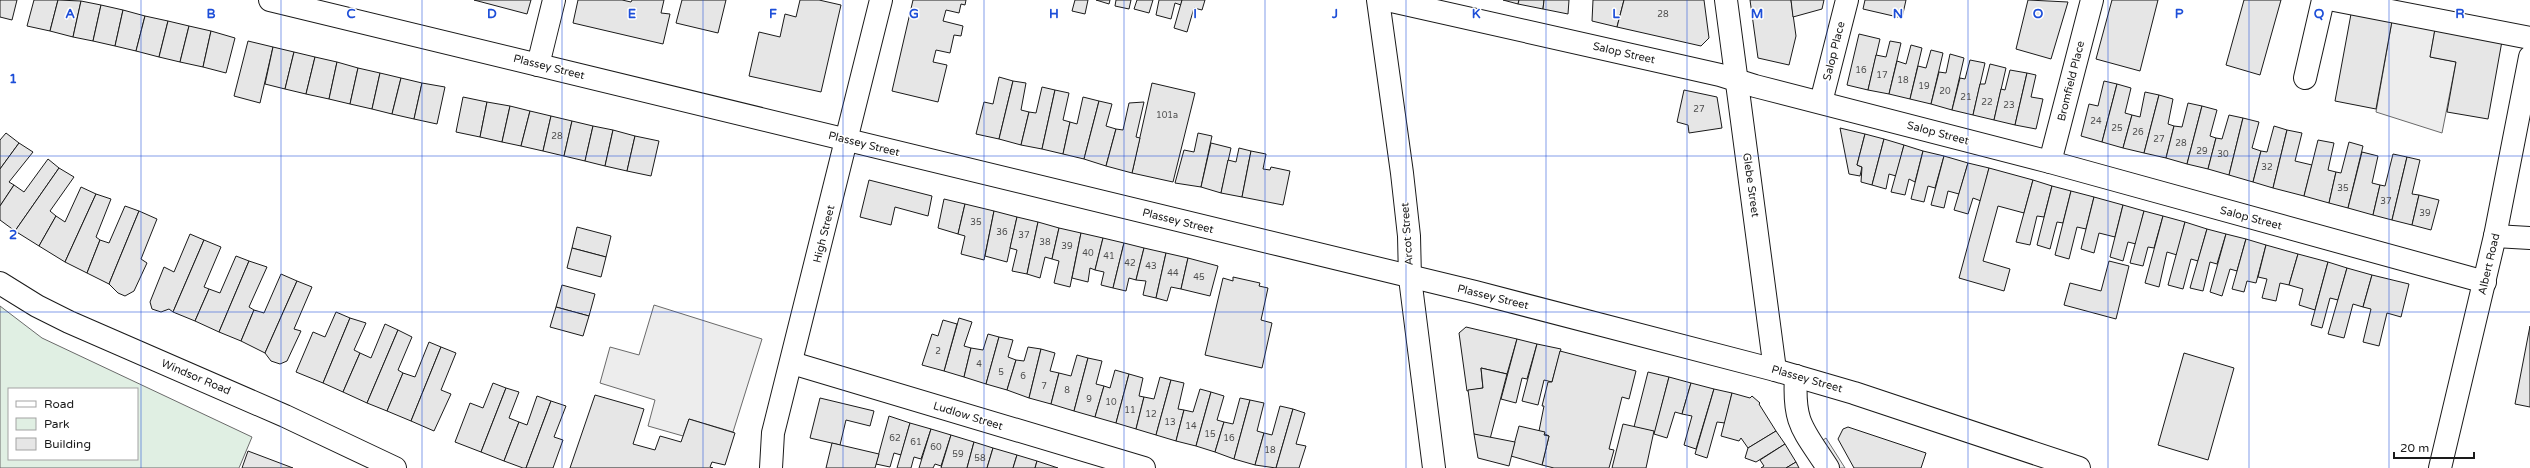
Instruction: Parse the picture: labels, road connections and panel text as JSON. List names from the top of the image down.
{
  "streets": {
    "street": [
      "Salop Place",
      "Salop Street",
      "Plassey Street",
      "Bromfield Place",
      "Glebe Street",
      "High Street",
      "Arcot Street",
      "Albert Road",
      "Windsor Road",
      "Ludlow Street"
    ]
  },
  "crossings": [
    ["Salop Place", "Salop Street"],
    ["Salop Street", "Bromfield Place"],
    ["Salop Street", "Glebe Street"],
    ["Salop Street", "Albert Road"],
    ["Plassey Street", "Glebe Street"],
    ["Plassey Street", "High Street"],
    ["Plassey Street", "Arcot Street"],
    ["High Street", "Ludlow Street"]
  ],
  "house_numbers": [
    "28",
    "16",
    "17",
    "18",
    "19",
    "20",
    "21",
    "22",
    "23",
    "27",
    "101a",
    "24",
    "25",
    "26",
    "28",
    "27",
    "28",
    "29",
    "30",
    "32",
    "35",
    "37",
    "39",
    "35",
    "36",
    "37",
    "38",
    "39",
    "40",
    "41",
    "42",
    "43",
    "44",
    "45",
    "2",
    "4",
    "5",
    "6",
    "7",
    "8",
    "9",
    "10",
    "11",
    "12",
    "13",
    "14",
    "15",
    "62",
    "16",
    "61",
    "60",
    "18",
    "59",
    "58"
  ],
  "legend": ["Road", "Park", "Building"],
  "scale_bar": "20 m",
  "grid": {
    "columns": [
      "A",
      "B",
      "C",
      "D",
      "E",
      "F",
      "G",
      "H",
      "I",
      "J",
      "K",
      "L",
      "M",
      "N",
      "O",
      "P",
      "Q",
      "R"
    ],
    "rows": ["1", "2"]
  }
}
